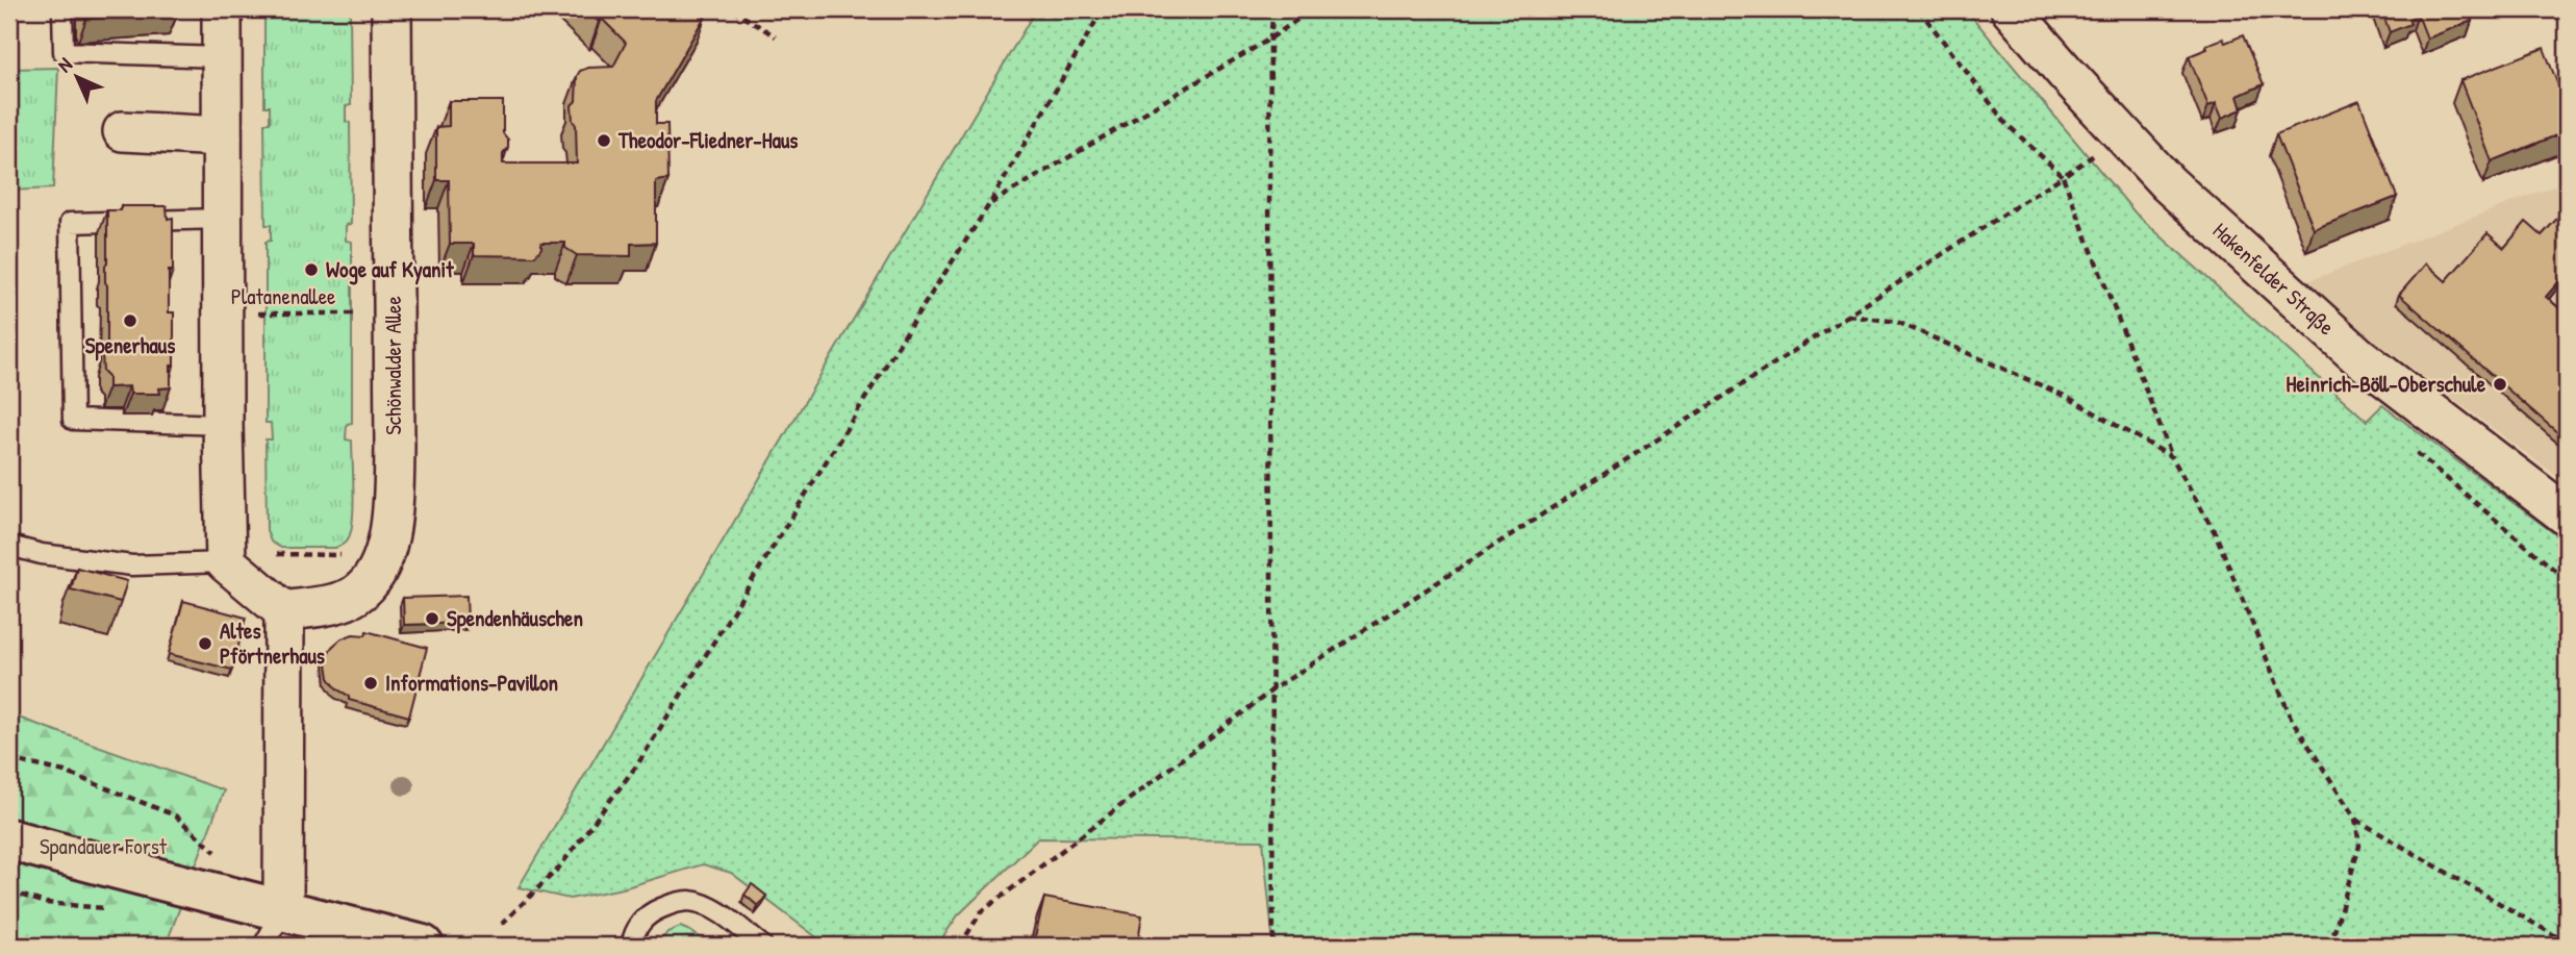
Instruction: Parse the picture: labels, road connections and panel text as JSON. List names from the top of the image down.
{
  "streets": {
    "street": ["Hakenfelder Straße", "Schönwalder Allee"],
    "path": ["Platanenallee"]
  },
  "crossings": [
    ["Platanenallee", "Schönwalder Allee"]
  ],
  "parks": ["Spandauer Forst"],
  "places": [
    "Theodor-Fliedner-Haus",
    "Woge auf Kyanit",
    "Spenerhaus",
    "Heinrich-Böll-Oberschule",
    "Spendenhäuschen",
    "Altes Pförtnerhaus",
    "Informations-Pavillon"
  ],
  "north": "top left"
}
